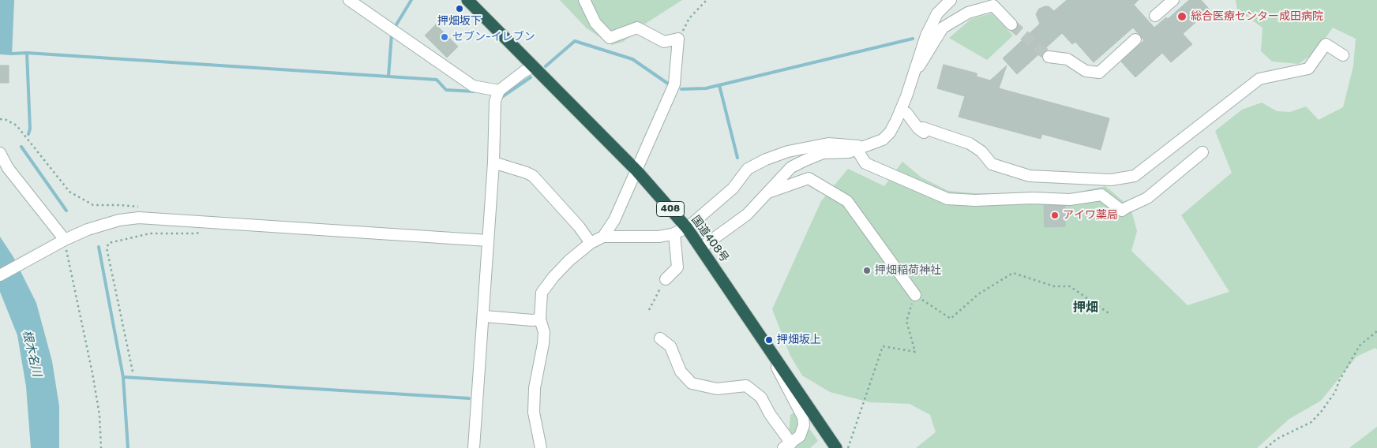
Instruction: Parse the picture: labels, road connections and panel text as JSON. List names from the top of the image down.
{
  "streets": {
    "highway": ["408", "国道408号"]
  },
  "districts": ["押畑"],
  "water": ["根木名川"],
  "places": [
    "押畑坂下",
    "総合医療センター成田病院",
    "セブン-イレブン",
    "アイワ薬局",
    "押畑稲荷神社",
    "押畑坂上"
  ]
}
